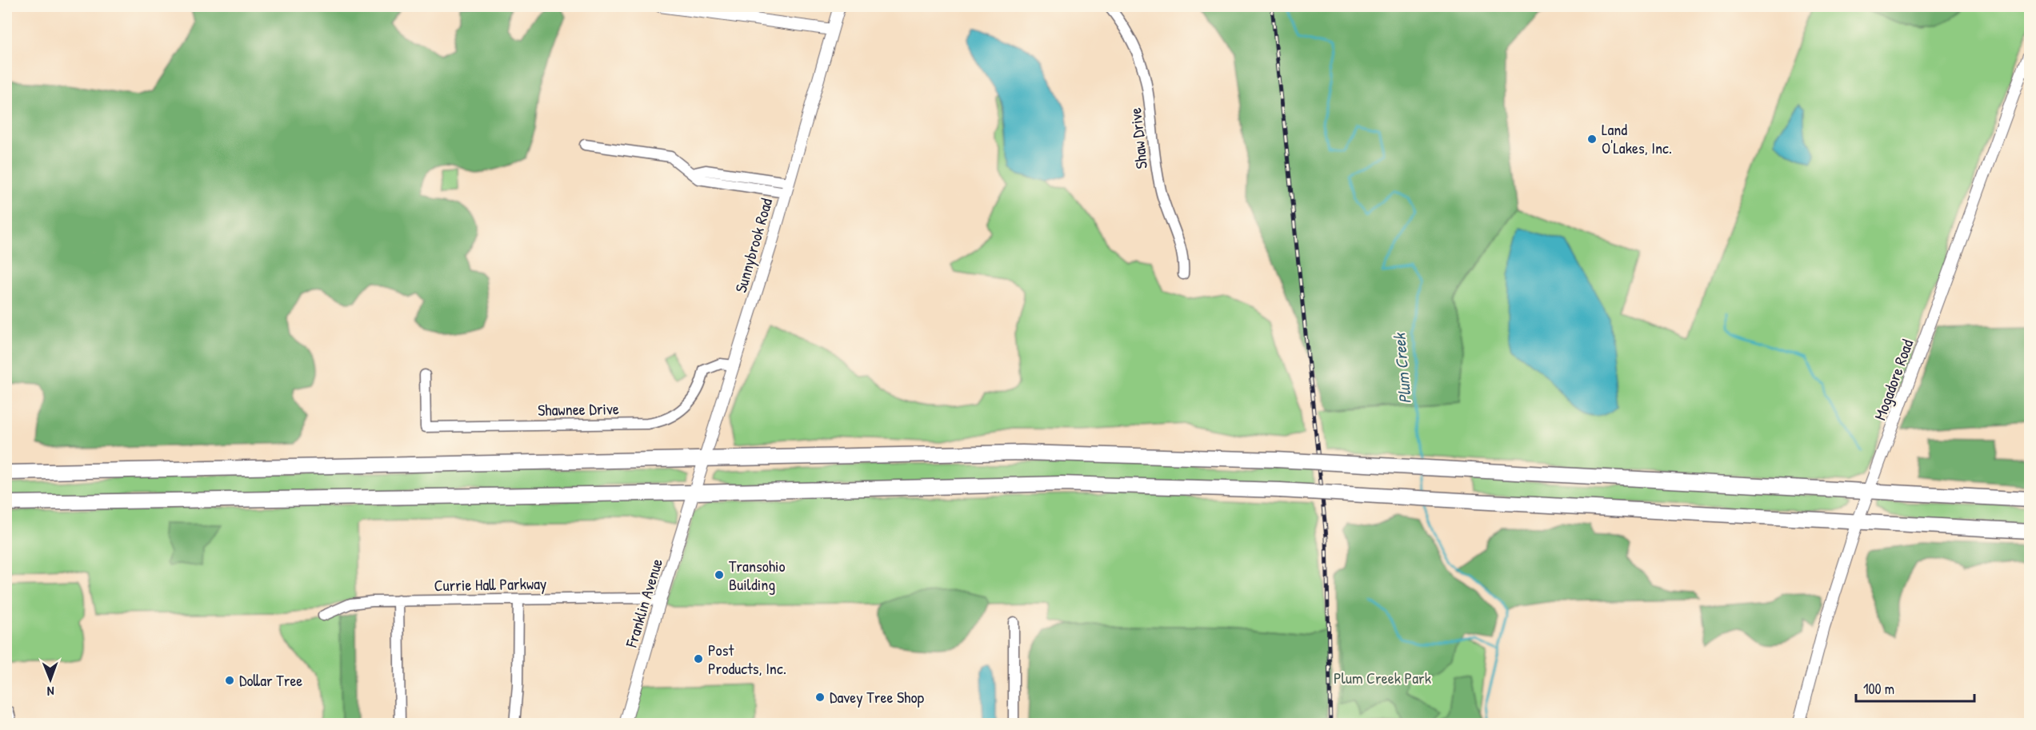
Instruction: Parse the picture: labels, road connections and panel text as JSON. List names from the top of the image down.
{
  "streets": {
    "street": [
      "Shaw Drive",
      "Sunnybrook Road",
      "Mogadore Road",
      "Shawnee Drive",
      "Currie Hall Parkway",
      "Franklin Avenue"
    ]
  },
  "crossings": [
    ["Sunnybrook Road", "Shawnee Drive"],
    ["Sunnybrook Road", "Franklin Avenue"],
    ["Currie Hall Parkway", "Franklin Avenue"]
  ],
  "water": ["Plum Creek"],
  "parks": ["Plum Creek Park"],
  "places": [
    "Land O'Lakes, Inc.",
    "Transohio Building",
    "Post Products, Inc.",
    "Dollar Tree",
    "Davey Tree Shop"
  ],
  "scale_bar": "100 m",
  "north": "bottom"
}
